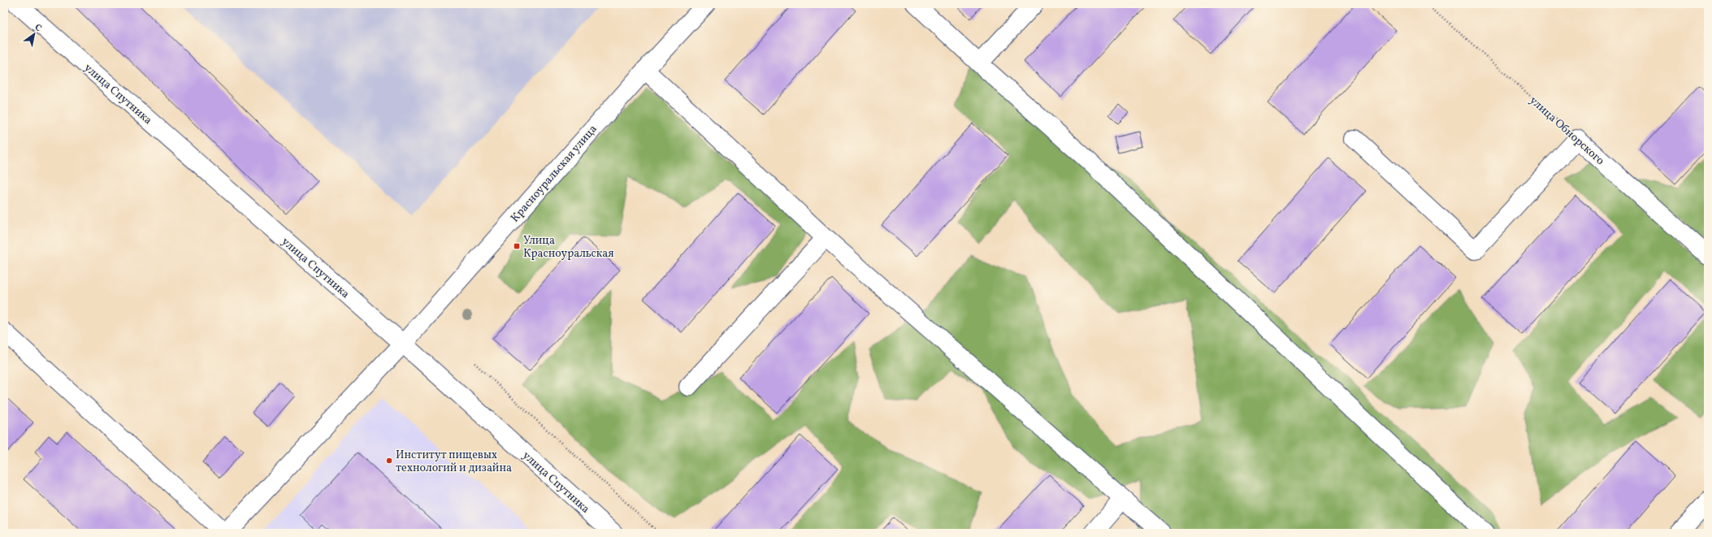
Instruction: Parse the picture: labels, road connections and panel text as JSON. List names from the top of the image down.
{
  "streets": {
    "street": ["улица Спутника", "улица Обнорского", "Красноуральская улица"]
  },
  "crossings": [
    ["улица Спутника", "Красноуральская улица"]
  ],
  "places": {
    "transit": ["Улица Красноуральская"],
    "other": ["Институт пищевых технологий и дизайна"]
  },
  "north": "top right"
}
